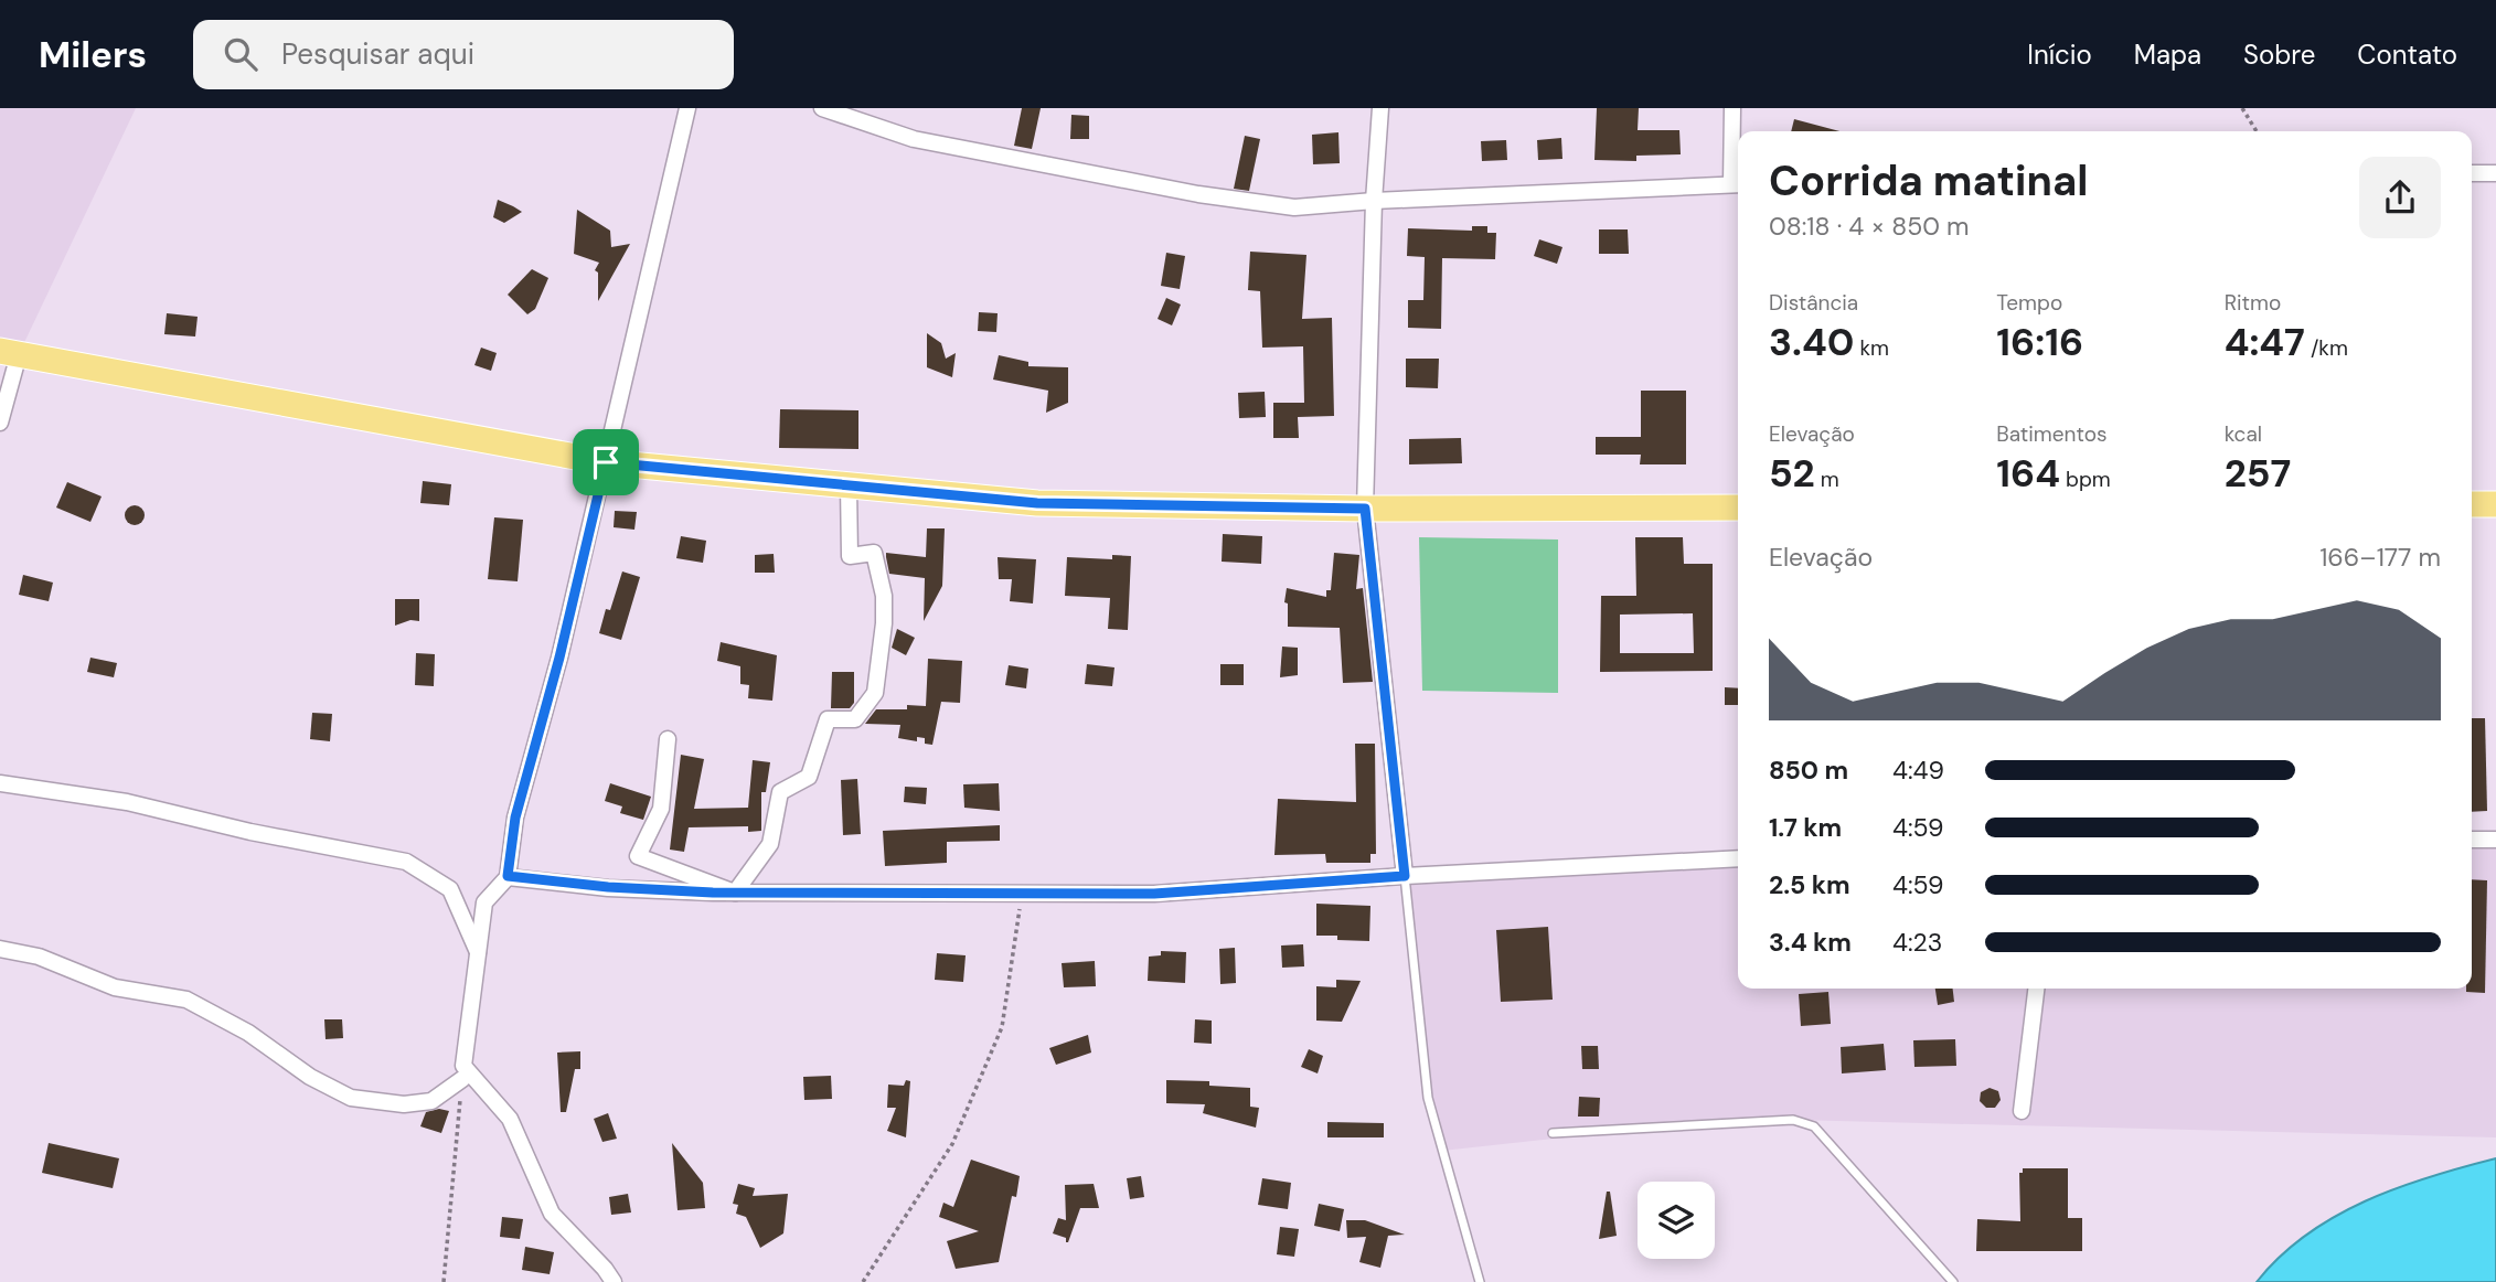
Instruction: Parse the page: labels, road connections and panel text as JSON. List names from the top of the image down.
{
  "page": {
    "header": "Milers",
    "search": "Pesquisar aqui",
    "nav": [
      "Início",
      "Mapa",
      "Sobre",
      "Contato"
    ],
    "heading": ["Corrida matinal", "08:18 · 4 × 850 m"],
    "stats": [
      ["Distância", "3.40 km"],
      ["Tempo", "16:16"],
      ["Ritmo", "4:47 /km"],
      ["Elevação", "52 m"],
      ["Batimentos", "164 bpm"],
      ["kcal", "257"]
    ],
    "chart": ["Elevação", "166–177 m"],
    "list": [
      {
        "name": "850 m",
        "note": "4:49"
      },
      {
        "name": "1.7 km",
        "note": "4:59"
      },
      {
        "name": "2.5 km",
        "note": "4:59"
      },
      {
        "name": "3.4 km",
        "note": "4:23"
      }
    ]
  }
}
